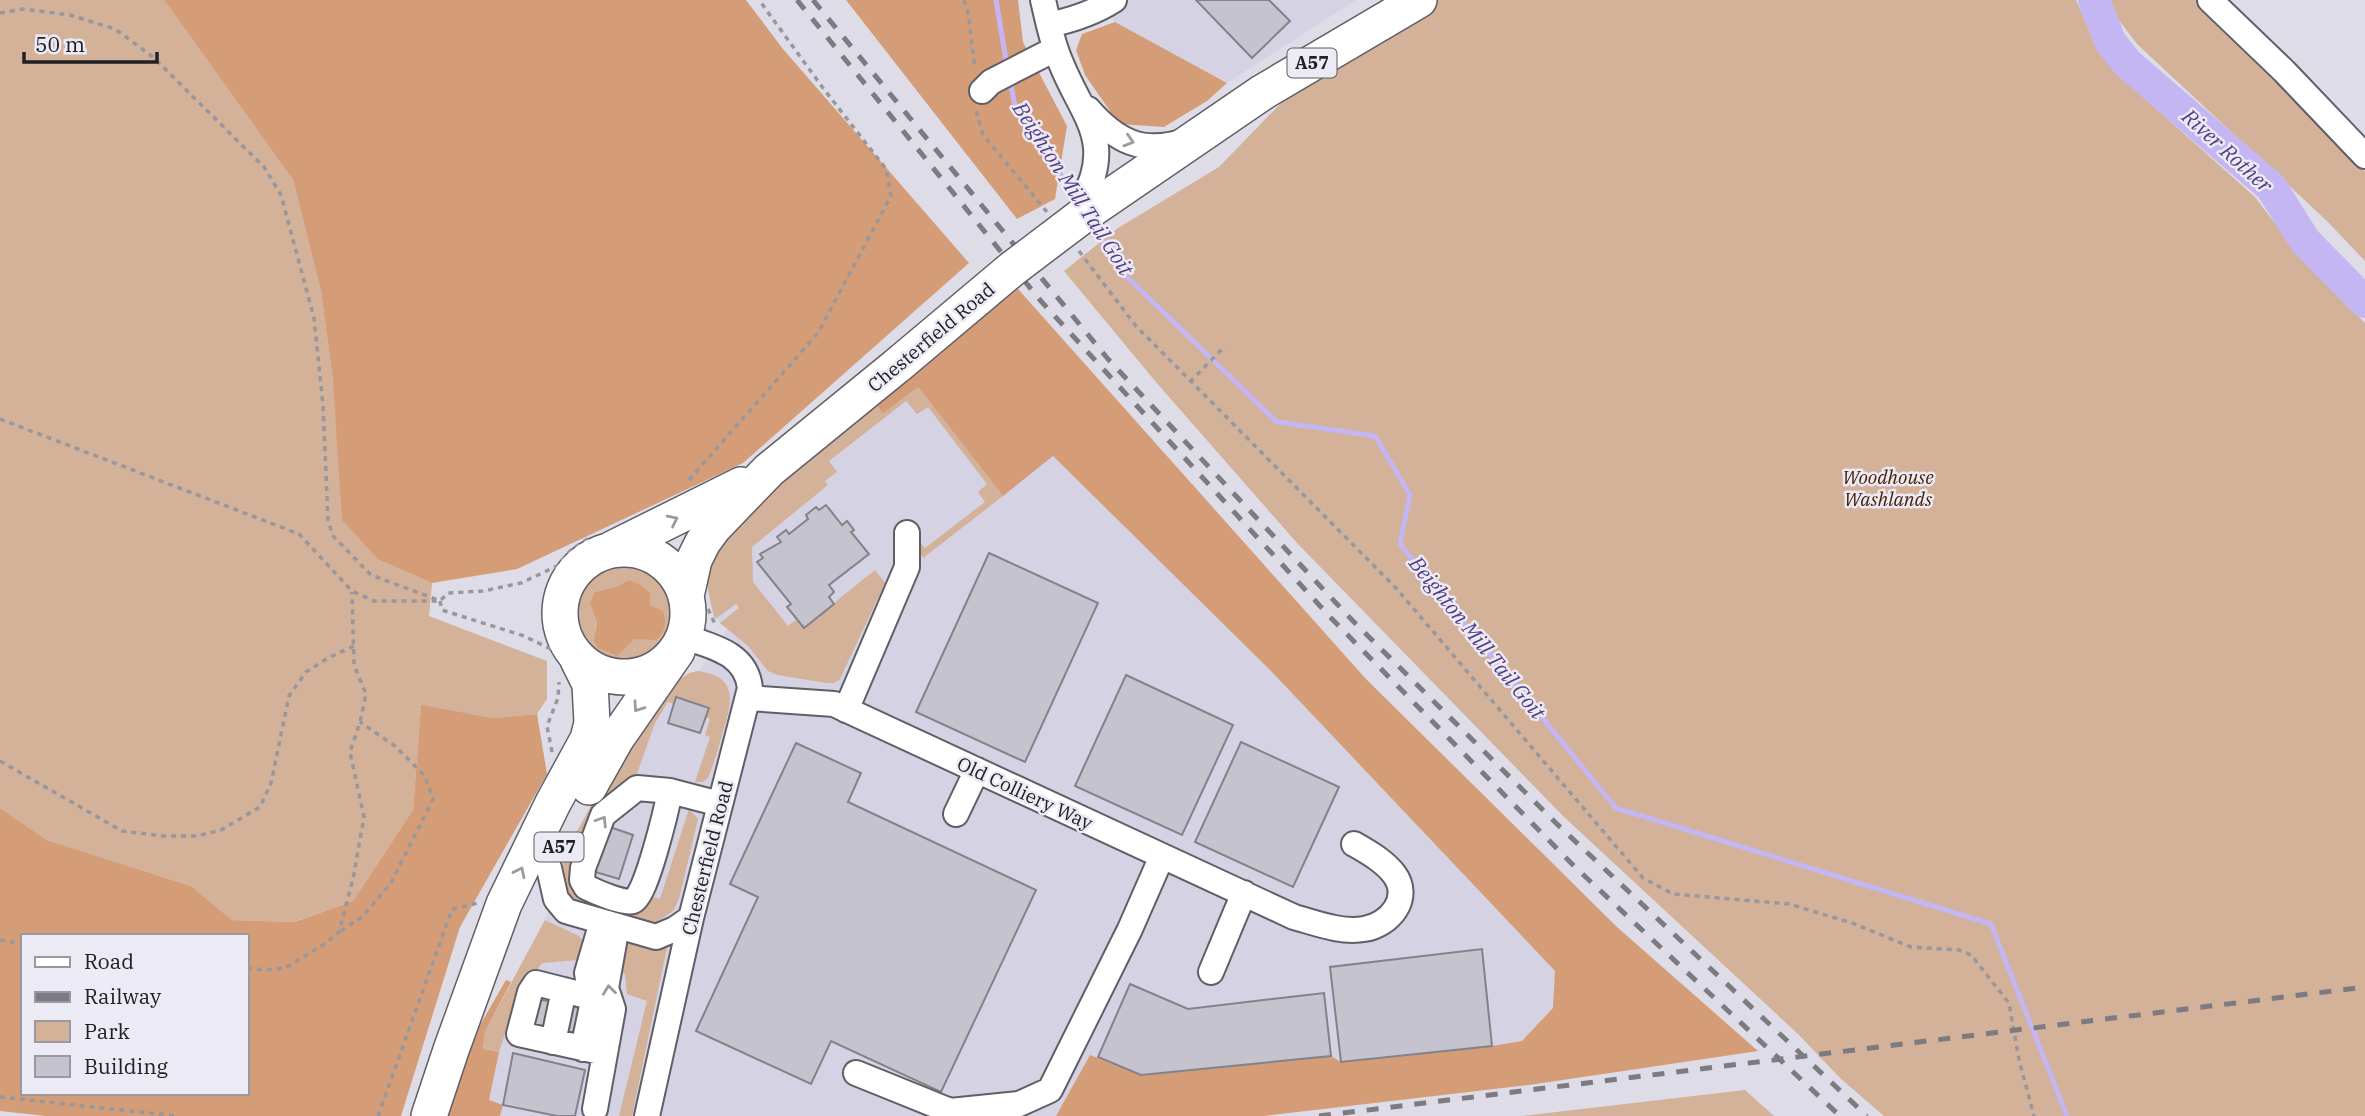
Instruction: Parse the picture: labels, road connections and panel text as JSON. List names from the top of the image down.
{
  "streets": {
    "highway": ["A57", "Chesterfield Road"],
    "street": ["Old Colliery Way"]
  },
  "crossings": [
    ["A57", "Chesterfield Road"],
    ["Chesterfield Road", "Old Colliery Way"]
  ],
  "water": ["River Rother", "Beighton Mill Tail Goit"],
  "parks": ["Woodhouse Washlands"],
  "legend": [
    "Road",
    "Railway",
    "Park",
    "Building"
  ],
  "scale_bar": "50 m"
}
